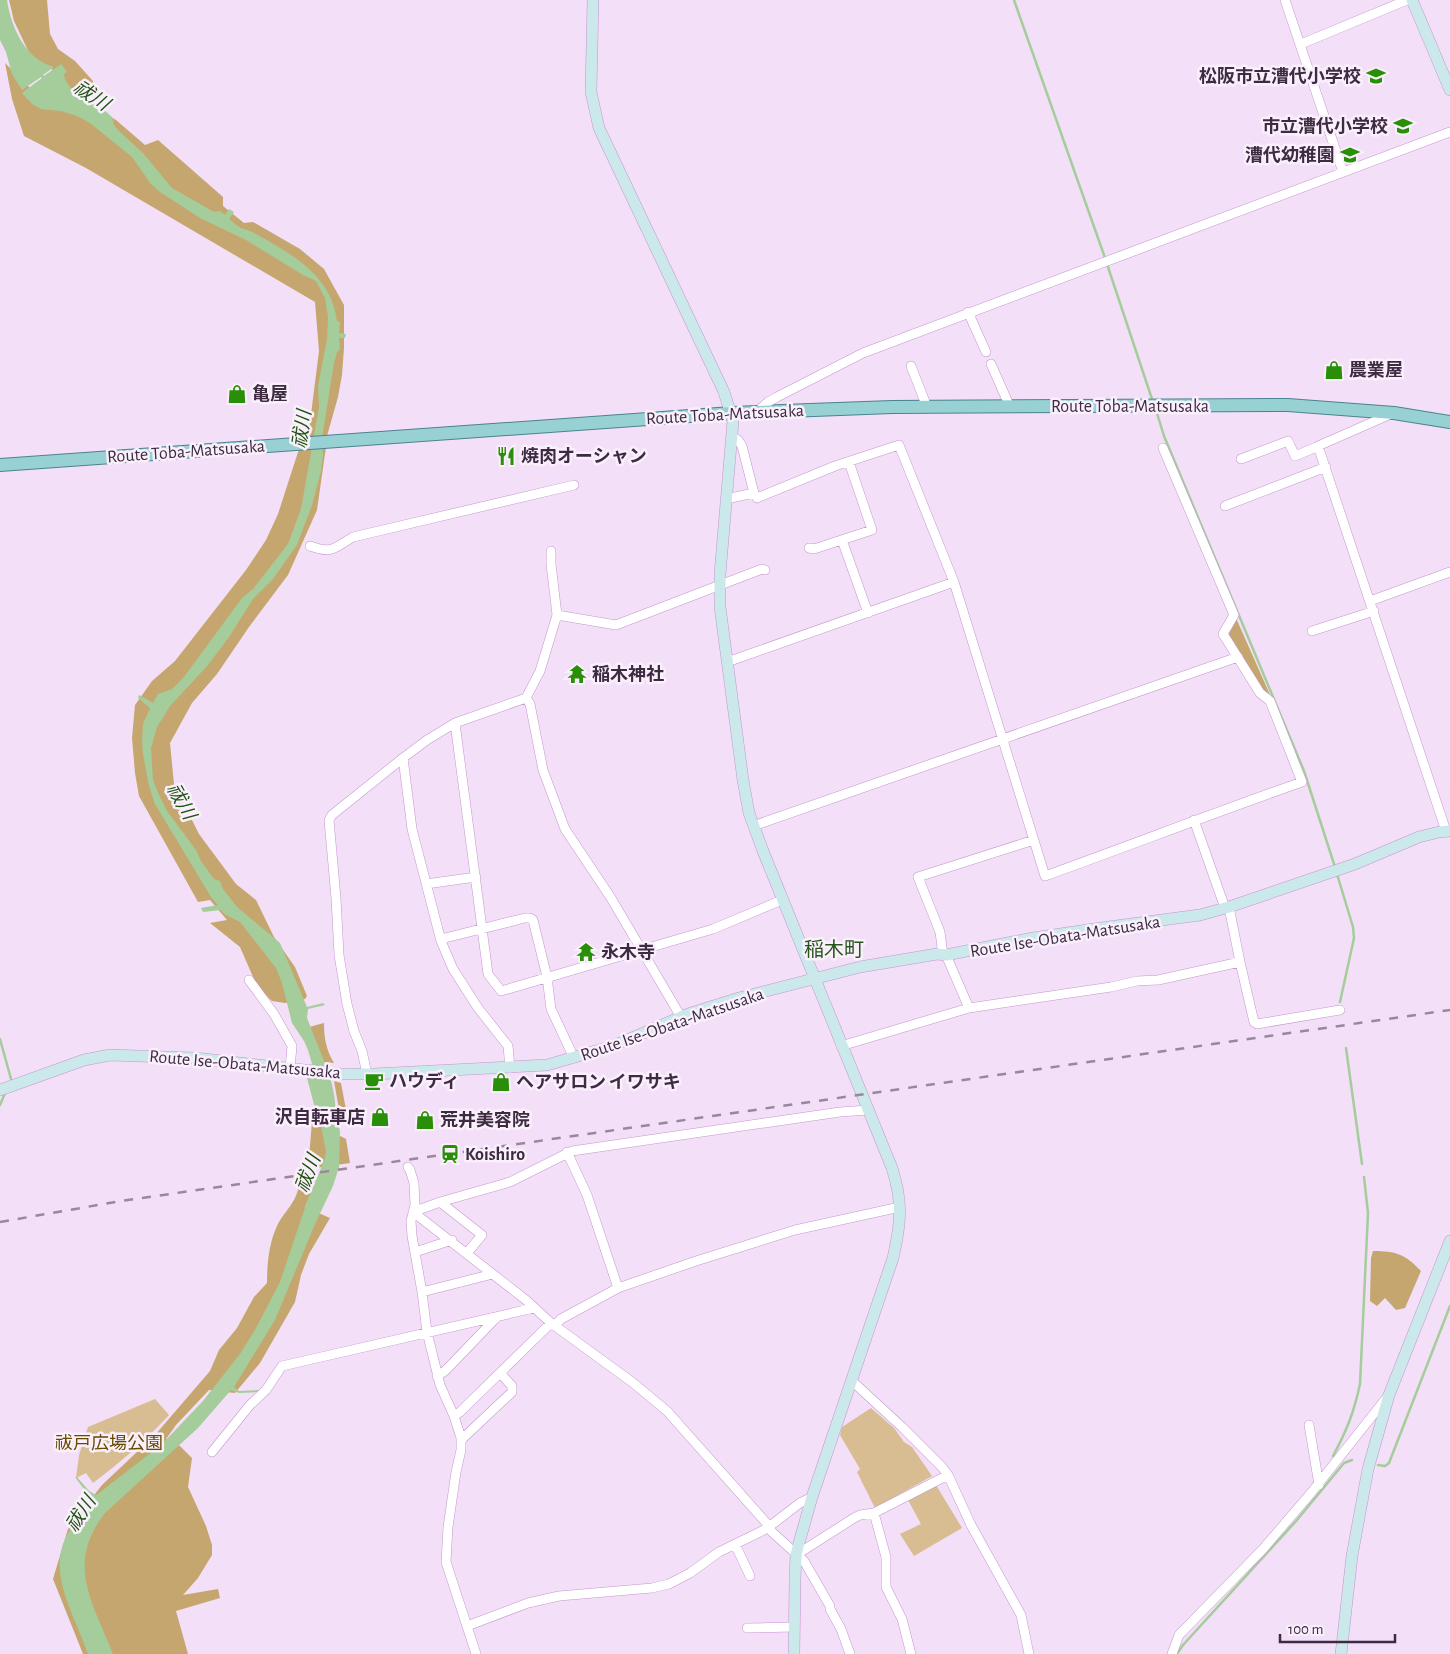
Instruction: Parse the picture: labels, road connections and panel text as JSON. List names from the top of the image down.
{
  "streets": {
    "main road": ["Route Toba-Matsusaka", "Route Ise-Obata-Matsusaka"]
  },
  "districts": ["稲木町"],
  "water": ["祓川"],
  "parks": ["祓戸広場公園"],
  "places": {
    "school or university": ["松阪市立漕代小学校", "市立漕代小学校", "漕代幼稚園"],
    "shop": [
      "農業屋",
      "亀屋",
      "ヘアサロン イワサキ",
      "沢自転車店",
      "荒井美容院"
    ],
    "restaurant": ["焼肉オーシャン"],
    "temple": ["稲木神社", "永木寺"],
    "cafe": ["ハウディ"],
    "station": ["Koishiro"]
  },
  "scale_bar": "100 m"
}
